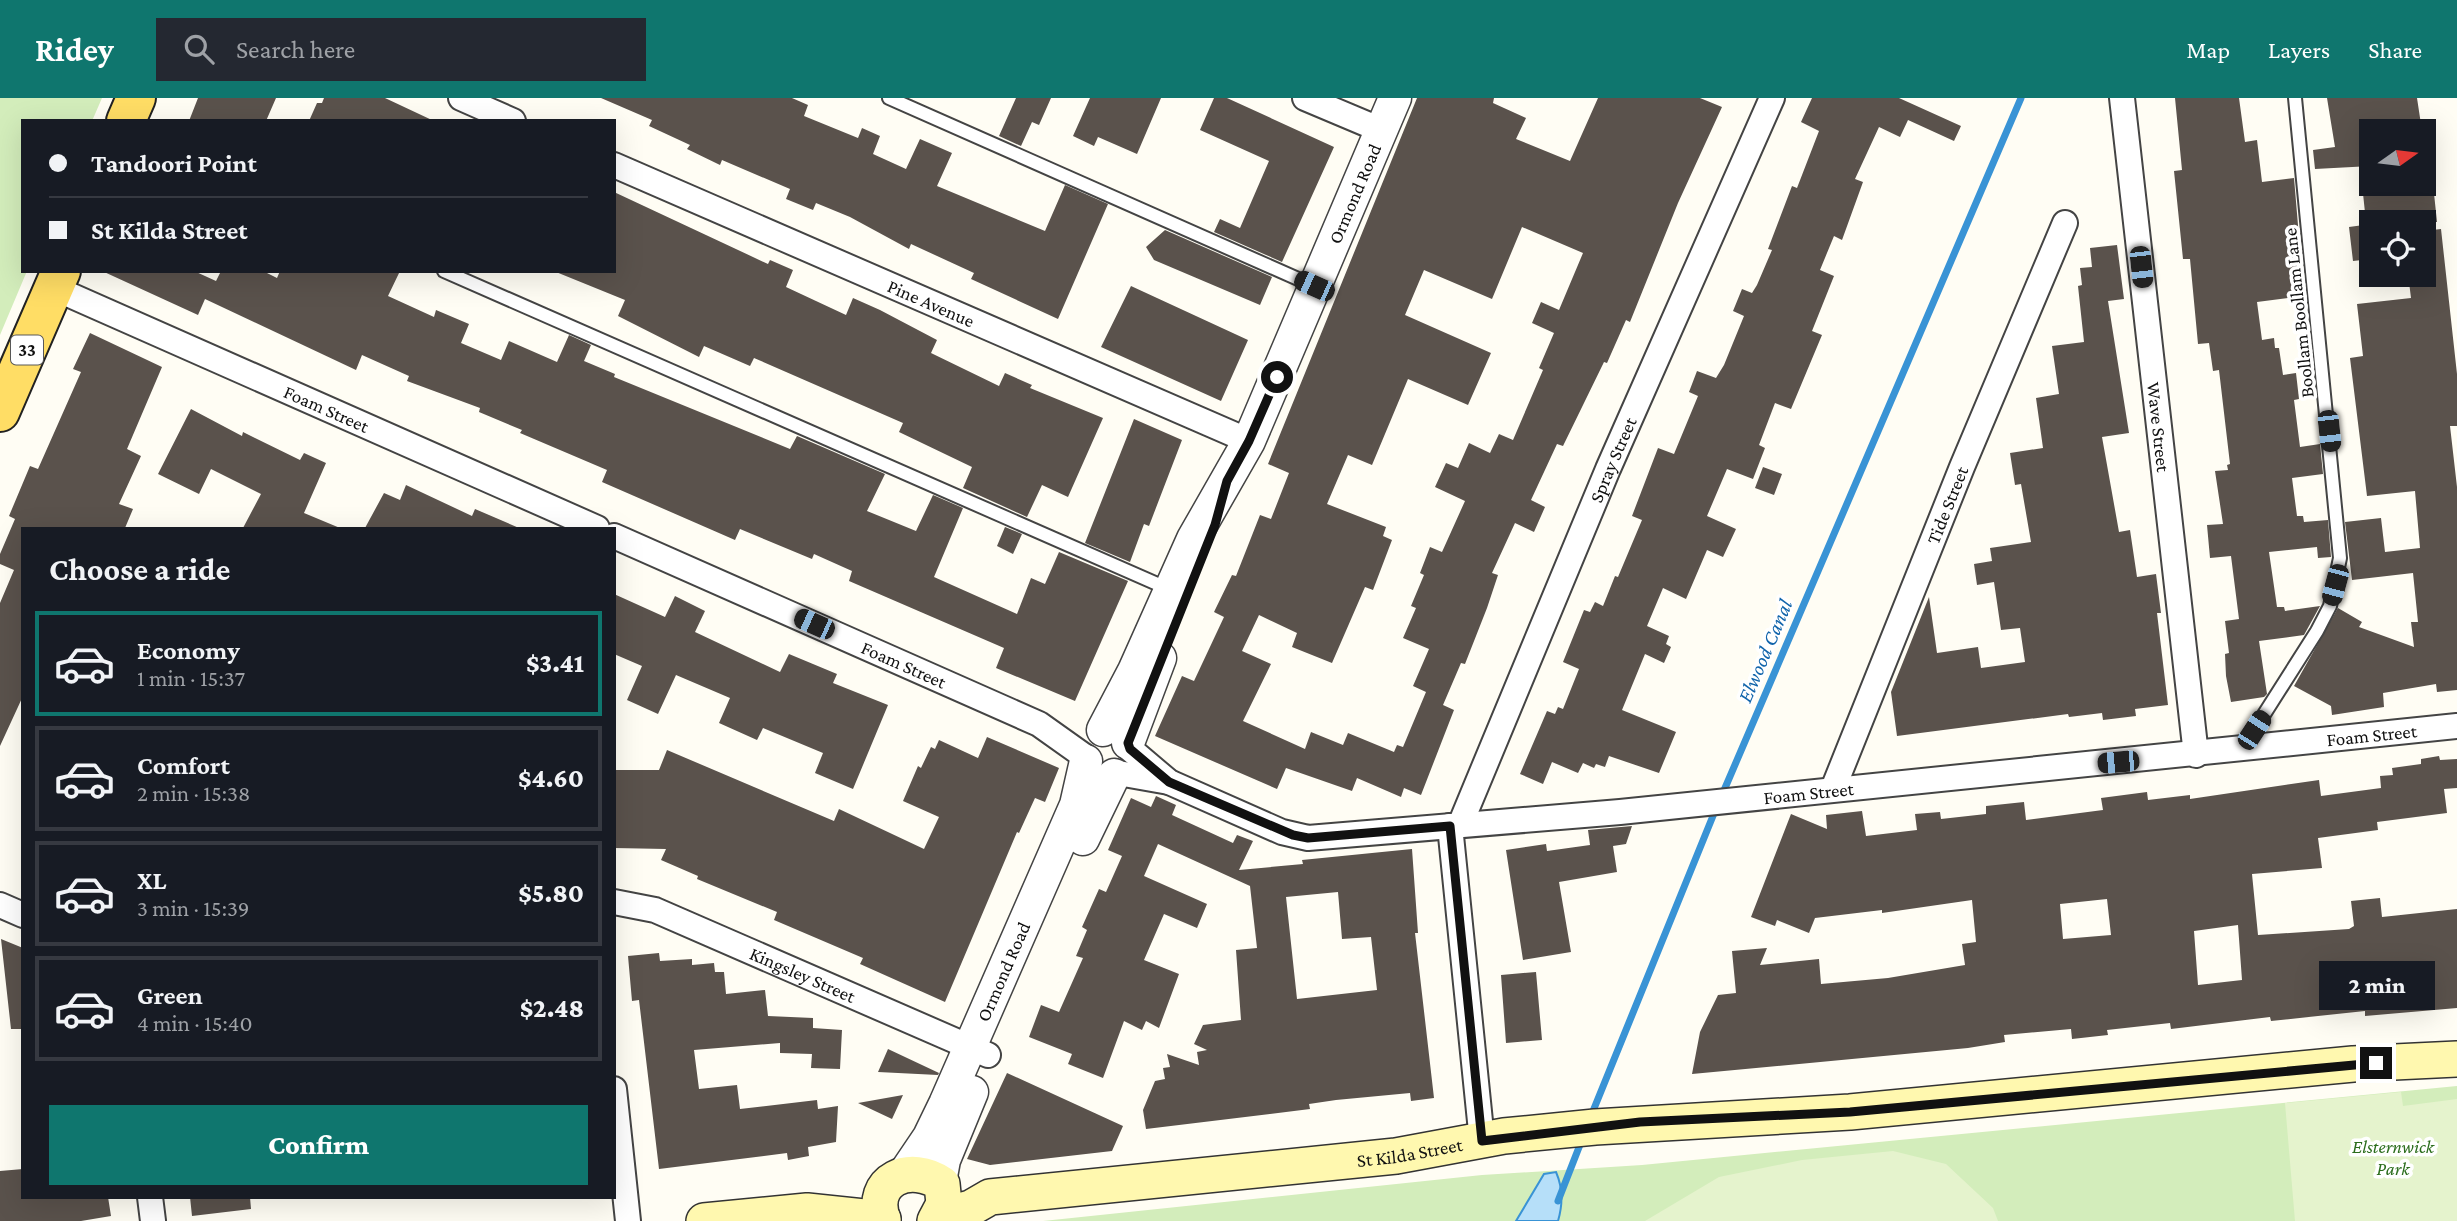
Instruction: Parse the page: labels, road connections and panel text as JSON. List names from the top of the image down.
{
  "streets": {
    "main road": ["33", "St Kilda Street"],
    "street": [
      "Ormond Road",
      "Pine Avenue",
      "Foam Street",
      "Wave Street",
      "Spray Street",
      "Tide Street",
      "Kingsley Street"
    ],
    "lane": ["Boollam Boollam Lane"]
  },
  "crossings": [
    ["Ormond Road", "Pine Avenue"],
    ["Ormond Road", "Foam Street"],
    ["Ormond Road", "Kingsley Street"],
    ["Ormond Road", "St Kilda Street"],
    ["Boollam Boollam Lane", "Foam Street"],
    ["33", "Foam Street"],
    ["Foam Street", "Wave Street"],
    ["Foam Street", "Spray Street"],
    ["Foam Street", "Tide Street"],
    ["Spray Street", "St Kilda Street"]
  ],
  "water": ["Elwood Canal"],
  "parks": ["Elsternwick Park"],
  "north": "right",
  "page": {
    "header": "Ridey",
    "search": "Search here",
    "nav": ["Map", "Layers", "Share"],
    "banner": ["Tandoori Point", "St Kilda Street"],
    "heading": "Choose a ride",
    "list": [
      {
        "name": "Economy",
        "note": "1 min · 15:37",
        "value": "$3.41"
      },
      {
        "name": "Comfort",
        "note": "2 min · 15:38",
        "value": "$4.60"
      },
      {
        "name": "XL",
        "note": "3 min · 15:39",
        "value": "$5.80"
      },
      {
        "name": "Green",
        "note": "4 min · 15:40",
        "value": "$2.48"
      }
    ],
    "bubble": "2 min",
    "buttons": "Confirm"
  }
}
